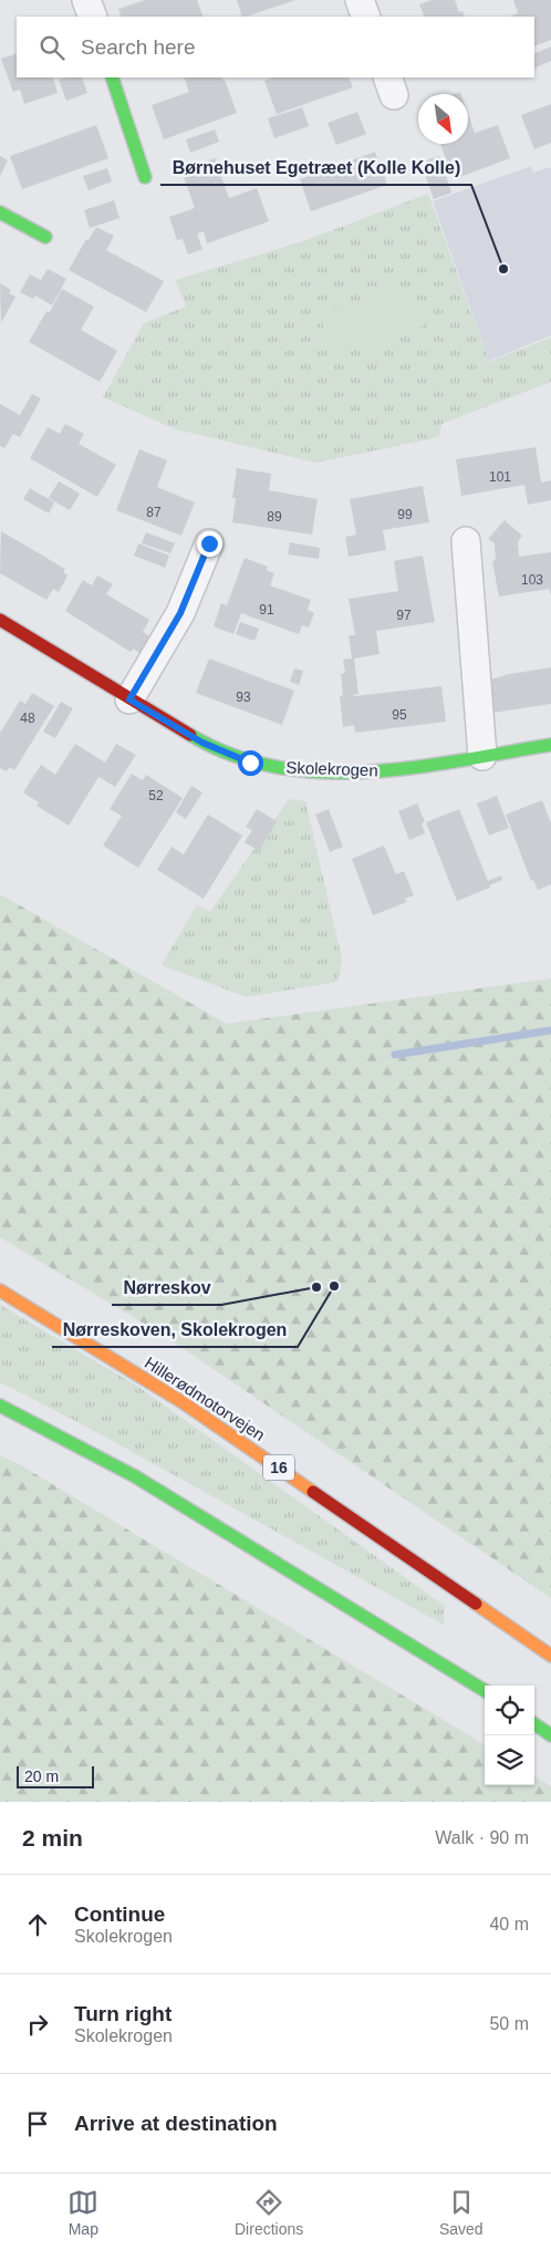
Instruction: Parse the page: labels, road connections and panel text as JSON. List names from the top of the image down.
{
  "streets": {
    "main road": ["Skolekrogen", "Hillerødmotorvejen", "16"]
  },
  "places": ["Børnehuset Egetræet (Kolle Kolle)", "Nørreskoven, Skolekrogen", "Nørreskov"],
  "house_numbers": [
    "101",
    "87",
    "99",
    "89",
    "103",
    "91",
    "97",
    "93",
    "95",
    "48",
    "52"
  ],
  "scale_bar": "20 m",
  "north": "bottom right",
  "page": {
    "search": "Search here",
    "scale": "20 m",
    "heading": ["2 min", "Walk · 90 m"],
    "list": [
      ["Continue", "Skolekrogen", "40 m"],
      ["Turn right", "Skolekrogen", "50 m"],
      "Arrive at destination"
    ],
    "nav": ["Map", "Directions", "Saved"]
  }
}
